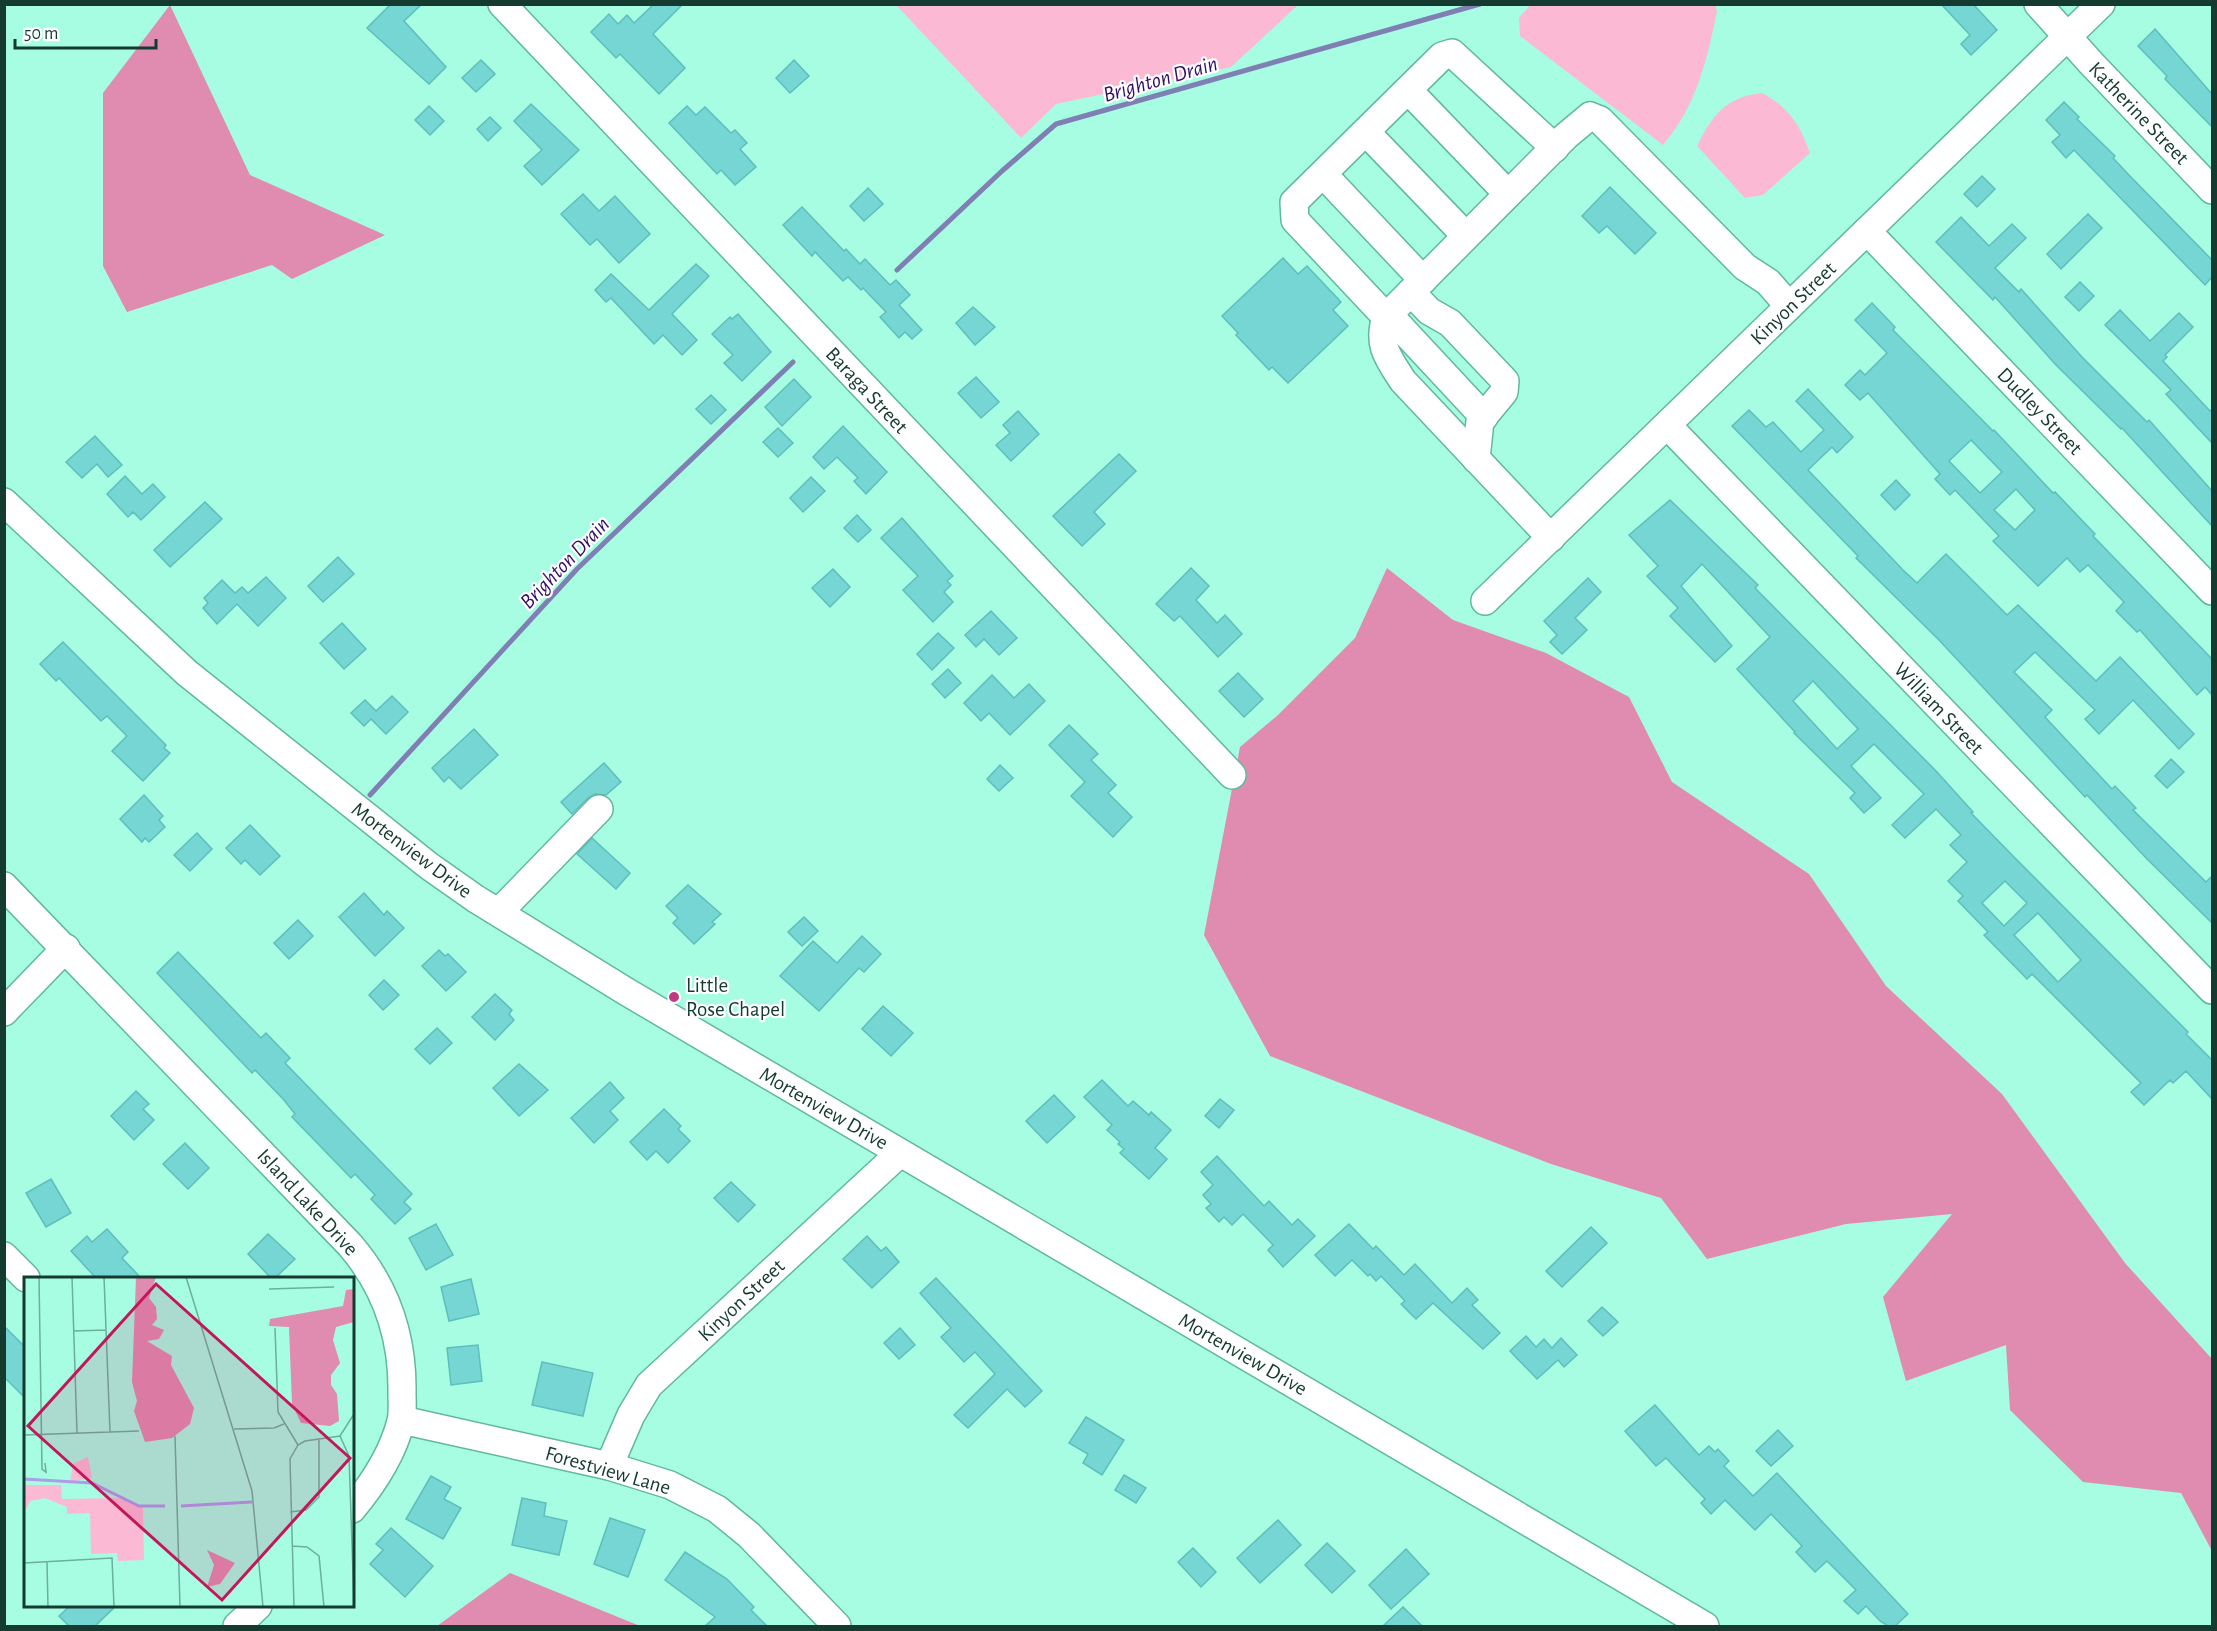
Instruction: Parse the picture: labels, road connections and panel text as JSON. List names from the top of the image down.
{
  "streets": {
    "street": [
      "Katherine Street",
      "Kinyon Street",
      "Baraga Street",
      "Dudley Street",
      "William Street",
      "Mortenview Drive",
      "Island Lake Drive",
      "Forestview Lane"
    ]
  },
  "crossings": [
    ["Katherine Street", "Kinyon Street"],
    ["Kinyon Street", "Dudley Street"],
    ["Kinyon Street", "William Street"],
    ["Kinyon Street", "Mortenview Drive"],
    ["Kinyon Street", "Forestview Lane"],
    ["Island Lake Drive", "Forestview Lane"]
  ],
  "water": ["Brighton Drain"],
  "places": ["Little Rose Chapel"],
  "scale_bar": "50 m"
}
